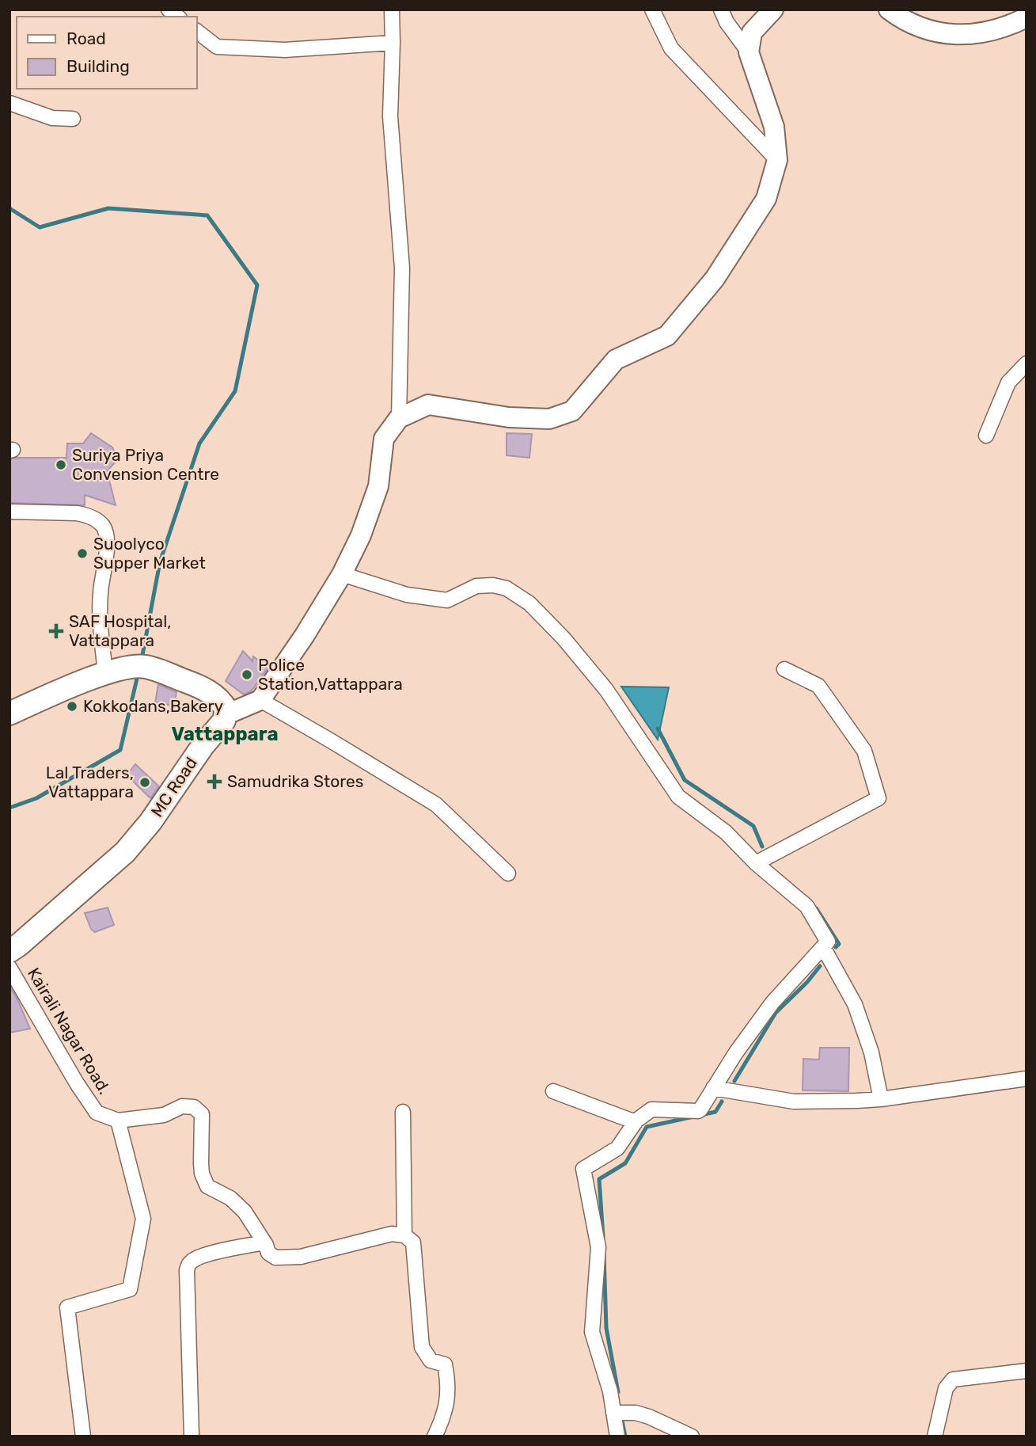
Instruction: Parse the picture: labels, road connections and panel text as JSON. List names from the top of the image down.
{
  "streets": {
    "main road": ["MC Road"],
    "street": ["Kairali Nagar Road."]
  },
  "districts": ["Vattappara"],
  "places": {
    "other": [
      "Suriya Priya Convension Centre",
      "Suoolyco Supper Market",
      "Police Station,Vattappara",
      "Kokkodans,Bakery",
      "Lal Traders, Vattappara"
    ],
    "health": ["SAF Hospital, Vattappara", "Samudrika Stores"]
  },
  "legend": ["Road", "Building"]
}
